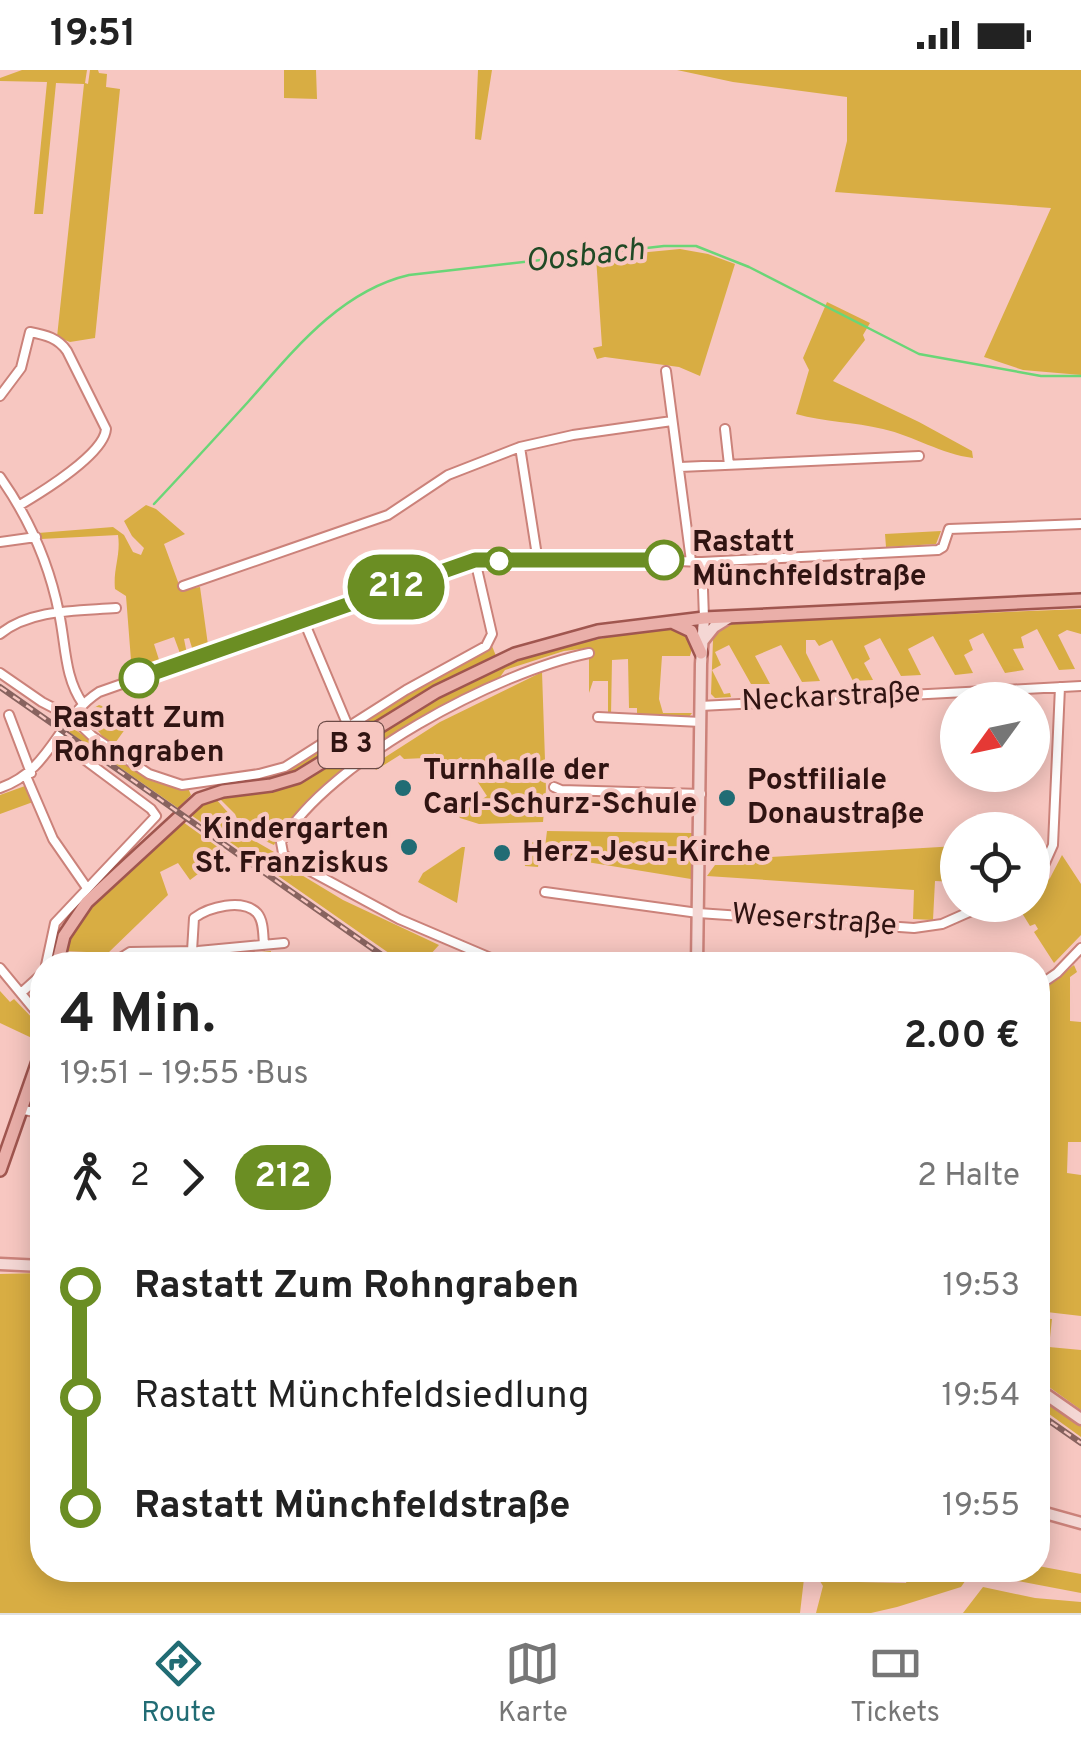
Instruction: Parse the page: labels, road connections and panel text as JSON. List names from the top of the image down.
{
  "streets": {
    "main road": ["B 3"],
    "street": ["Neckarstraße", "Weserstraße"]
  },
  "water": ["Oosbach"],
  "places": [
    "Rastatt Münchfeldstraße",
    "Rastatt Zum Rohngraben",
    "Turnhalle der Carl-Schurz-Schule",
    "Postfiliale Donaustraße",
    "Kindergarten St. Franziskus",
    "Herz-Jesu-Kirche"
  ],
  "lines": ["bus line 212"],
  "north": "bottom left",
  "page": {
    "status": "19:51",
    "on_map": "212",
    "heading": ["4 Min.", "19:51 – 19:55 · Bus", "2.00 €"],
    "legs": ["2", "212", "2 Halte"],
    "list": [
      {
        "name": "Rastatt Zum Rohngraben",
        "value": "19:53"
      },
      {
        "name": "Rastatt Münchfeldsiedlung",
        "value": "19:54"
      },
      {
        "name": "Rastatt Münchfeldstraße",
        "value": "19:55"
      }
    ],
    "tabs": ["Route", "Karte", "Tickets"]
  }
}
